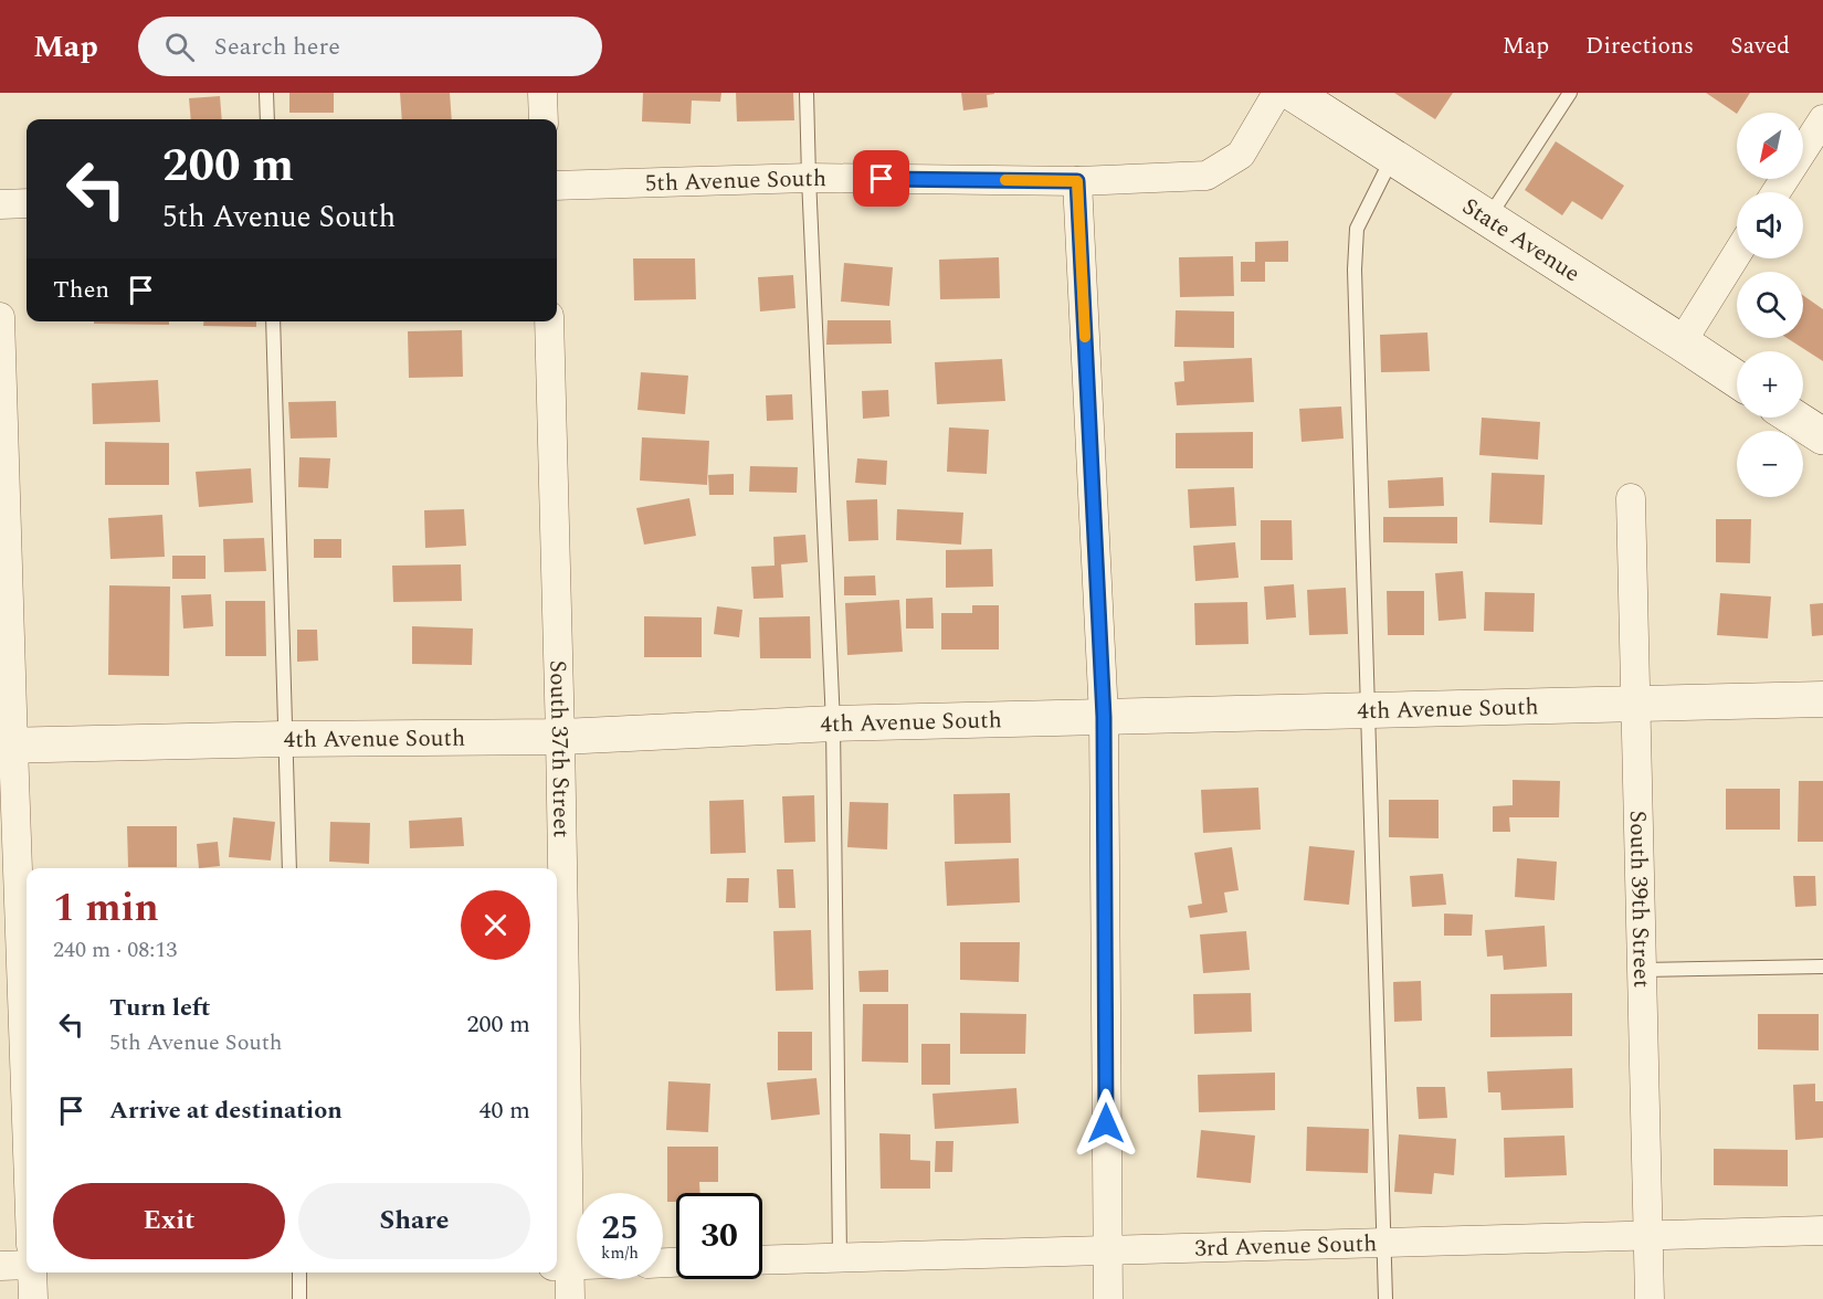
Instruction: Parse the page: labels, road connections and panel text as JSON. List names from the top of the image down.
{
  "streets": {
    "main road": ["State Avenue"],
    "street": [
      "5th Avenue South",
      "4th Avenue South",
      "South 37th Street",
      "South 39th Street",
      "3rd Avenue South"
    ]
  },
  "crossings": [
    ["4th Avenue South", "South 37th Street"],
    ["4th Avenue South", "South 39th Street"],
    ["South 39th Street", "3rd Avenue South"]
  ],
  "north": "bottom left",
  "page": {
    "header": "Map",
    "search": "Search here",
    "nav": ["Map", "Directions", "Saved"],
    "map_buttons": ["+", "−"],
    "turn": ["200 m", "5th Avenue South"],
    "then": "Then",
    "heading": ["1 min", "240 m · 08:13"],
    "list": [
      {
        "name": "Turn left",
        "note": "5th Avenue South",
        "value": "200 m"
      },
      {
        "name": "Arrive at destination",
        "value": "40 m"
      }
    ],
    "buttons": ["Exit", "Share"],
    "speed": "25 km/h",
    "limit": "30"
  }
}
